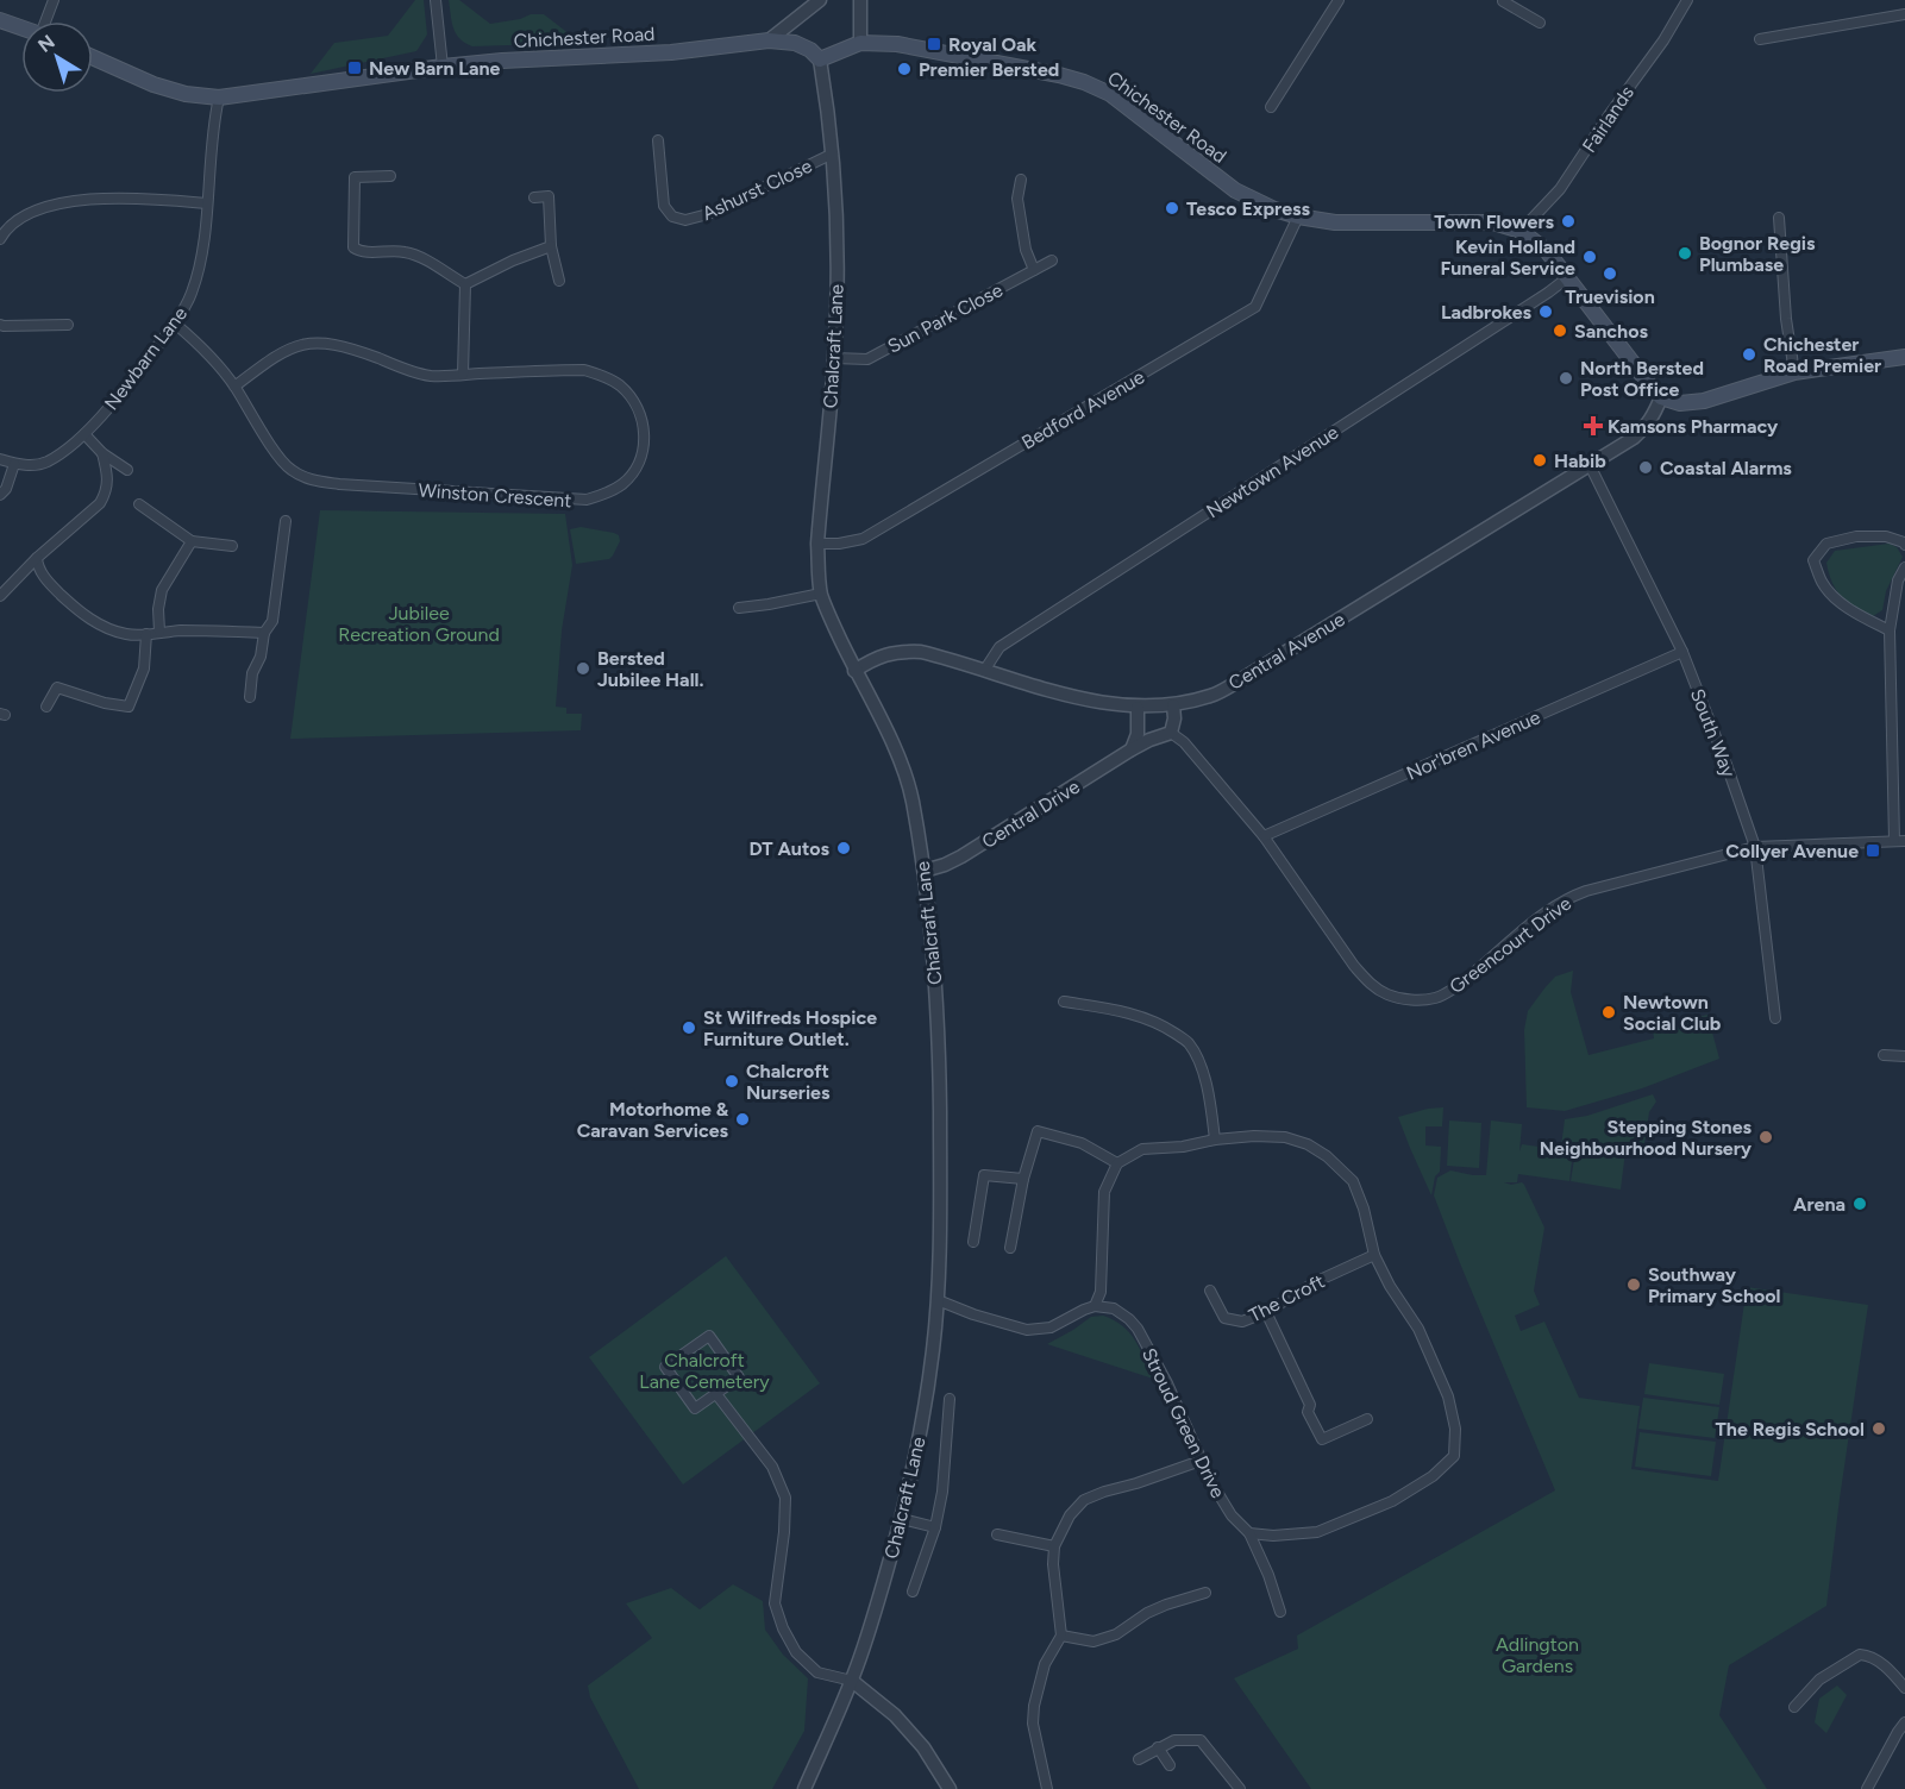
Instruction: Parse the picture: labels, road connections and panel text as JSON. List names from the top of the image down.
{
  "streets": {
    "main road": ["Chichester Road"],
    "street": [
      "Fairlands",
      "Ashurst Close",
      "Sun Park Close",
      "Chalcraft Lane",
      "Newbarn Lane",
      "Bedford Avenue",
      "Newtown Avenue",
      "Winston Crescent",
      "Central Avenue",
      "South Way",
      "Nor'bren Avenue",
      "Central Drive",
      "Greencourt Drive",
      "The Croft",
      "Stroud Green Drive"
    ]
  },
  "crossings": [
    ["Chichester Road", "Fairlands"],
    ["Chichester Road", "Chalcraft Lane"],
    ["Chichester Road", "Newbarn Lane"],
    ["Chichester Road", "Bedford Avenue"],
    ["Chichester Road", "Newtown Avenue"],
    ["Chichester Road", "Central Avenue"],
    ["Ashurst Close", "Chalcraft Lane"],
    ["Sun Park Close", "Chalcraft Lane"],
    ["Chalcraft Lane", "Bedford Avenue"],
    ["Chalcraft Lane", "Central Avenue"],
    ["Chalcraft Lane", "Central Drive"],
    ["Newbarn Lane", "Winston Crescent"],
    ["Newtown Avenue", "Central Avenue"],
    ["Central Avenue", "South Way"],
    ["South Way", "Nor'bren Avenue"],
    ["South Way", "Greencourt Drive"],
    ["Nor'bren Avenue", "Greencourt Drive"],
    ["Central Drive", "Greencourt Drive"]
  ],
  "parks": ["Jubilee Recreation Ground", "Chalcroft Lane Cemetery", "Adlington Gardens"],
  "places": {
    "transit": ["Royal Oak", "New Barn Lane", "Collyer Avenue"],
    "other": [
      "Premier Bersted",
      "Tesco Express",
      "Town Flowers",
      "Bognor Regis Plumbase",
      "Kevin Holland Funeral Service",
      "Truevision",
      "Ladbrokes",
      "Sanchos",
      "Chichester Road Premier",
      "North Bersted Post Office",
      "Habib",
      "Coastal Alarms",
      "Bersted Jubilee Hall.",
      "DT Autos",
      "Newtown Social Club",
      "St Wilfreds Hospice Furniture Outlet.",
      "Chalcroft Nurseries",
      "Motorhome & Caravan Services",
      "Stepping Stones Neighbourhood Nursery",
      "Arena",
      "Southway Primary School",
      "The Regis School"
    ],
    "health": ["Kamsons Pharmacy"]
  },
  "north": "top left"
}
